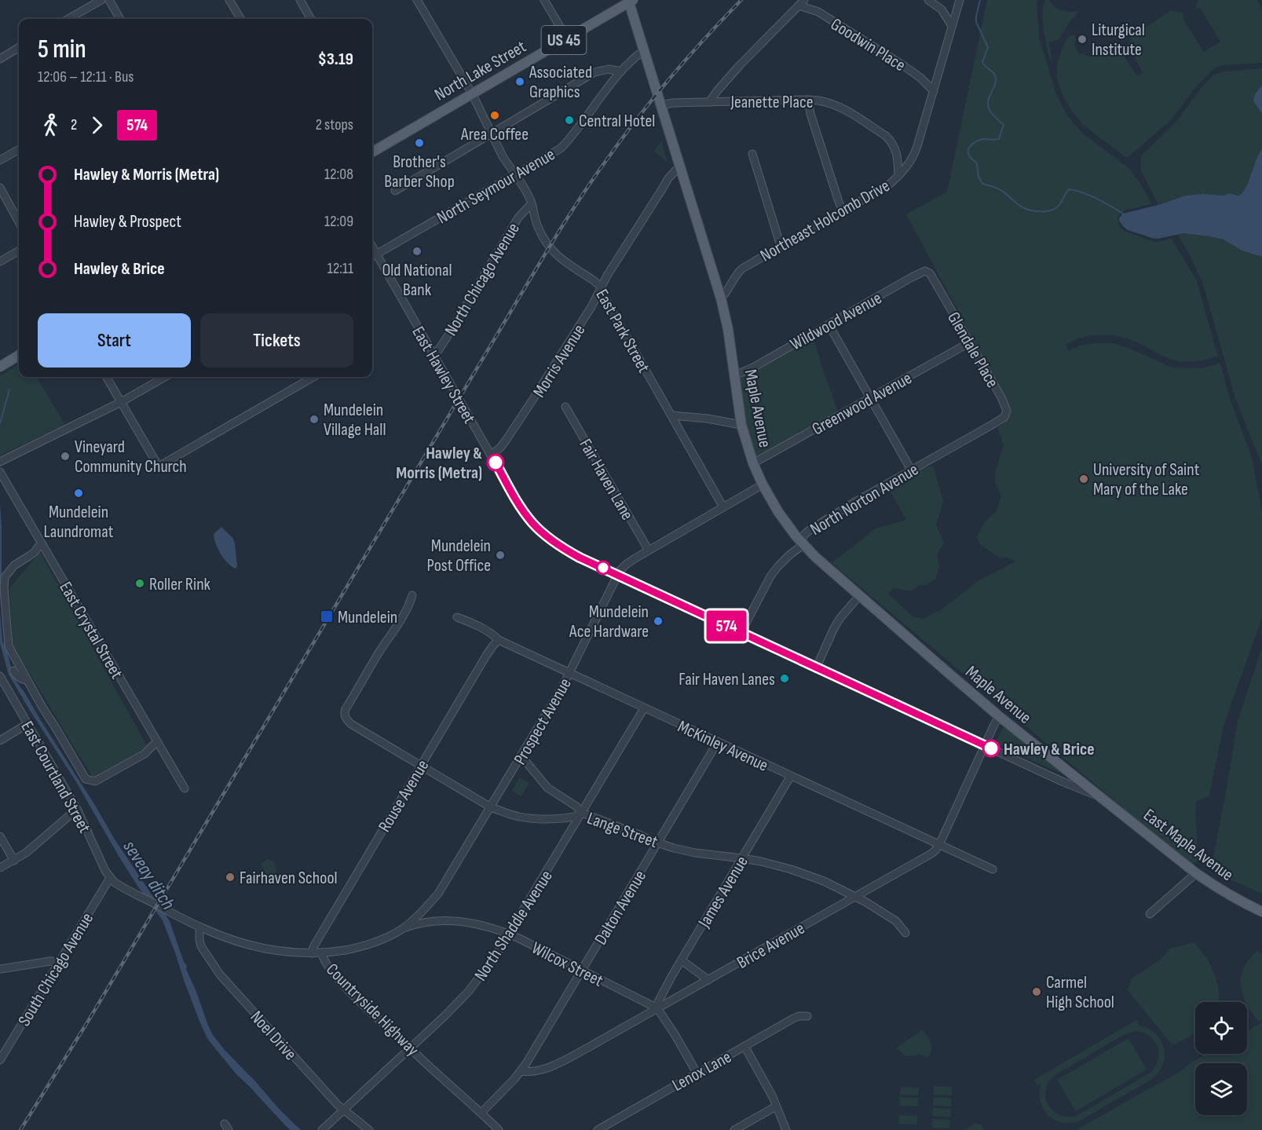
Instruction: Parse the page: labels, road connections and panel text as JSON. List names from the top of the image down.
{
  "streets": {
    "main road": [
      "US 45",
      "North Lake Street",
      "Maple Avenue",
      "East Maple Avenue"
    ],
    "street": [
      "Goodwin Place",
      "Jeanette Place",
      "North Seymour Avenue",
      "Northeast Holcomb Drive",
      "North Chicago Avenue",
      "Wildwood Avenue",
      "East Park Street",
      "Glendale Place",
      "Morris Avenue",
      "East Hawley Street",
      "Greenwood Avenue",
      "Fair Haven Lane",
      "North Norton Avenue",
      "East Crystal Street",
      "Prospect Avenue",
      "McKinley Avenue",
      "East Courtland Street",
      "Rouse Avenue",
      "Lange Street",
      "James Avenue",
      "Dalton Avenue",
      "North Shaddle Avenue",
      "Brice Avenue",
      "Wilcox Street",
      "South Chicago Avenue",
      "Countryside Highway",
      "Noel Drive",
      "Lenox Lane"
    ]
  },
  "crossings": [
    ["Goodwin Place", "Northeast Holcomb Drive"],
    ["North Lake Street", "East Park Street"],
    ["North Lake Street", "Maple Avenue"],
    ["Jeanette Place", "Northeast Holcomb Drive"],
    ["Jeanette Place", "Maple Avenue"],
    ["North Seymour Avenue", "East Park Street"],
    ["North Seymour Avenue", "East Hawley Street"],
    ["North Seymour Avenue", "Maple Avenue"],
    ["Northeast Holcomb Drive", "Maple Avenue"],
    ["North Chicago Avenue", "East Park Street"],
    ["North Chicago Avenue", "East Hawley Street"],
    ["Wildwood Avenue", "Glendale Place"],
    ["Wildwood Avenue", "Maple Avenue"],
    ["East Park Street", "Morris Avenue"],
    ["East Park Street", "Prospect Avenue"],
    ["Glendale Place", "Greenwood Avenue"],
    ["Glendale Place", "North Norton Avenue"],
    ["Morris Avenue", "East Hawley Street"],
    ["Morris Avenue", "Maple Avenue"],
    ["East Hawley Street", "Maple Avenue"],
    ["East Hawley Street", "North Norton Avenue"],
    ["East Hawley Street", "Prospect Avenue"],
    ["East Hawley Street", "East Maple Avenue"],
    ["East Hawley Street", "Brice Avenue"],
    ["Greenwood Avenue", "Maple Avenue"],
    ["Maple Avenue", "North Norton Avenue"],
    ["Maple Avenue", "Prospect Avenue"],
    ["Maple Avenue", "East Maple Avenue"],
    ["Maple Avenue", "Brice Avenue"],
    ["Fair Haven Lane", "Prospect Avenue"],
    ["Prospect Avenue", "McKinley Avenue"],
    ["Prospect Avenue", "Lange Street"],
    ["Prospect Avenue", "Wilcox Street"],
    ["Prospect Avenue", "Countryside Highway"],
    ["McKinley Avenue", "Rouse Avenue"],
    ["McKinley Avenue", "James Avenue"],
    ["McKinley Avenue", "Dalton Avenue"],
    ["McKinley Avenue", "North Shaddle Avenue"],
    ["McKinley Avenue", "Brice Avenue"],
    ["East Courtland Street", "South Chicago Avenue"],
    ["East Courtland Street", "Countryside Highway"],
    ["Rouse Avenue", "Lange Street"],
    ["Rouse Avenue", "Countryside Highway"],
    ["Lange Street", "James Avenue"],
    ["Lange Street", "Dalton Avenue"],
    ["Lange Street", "North Shaddle Avenue"],
    ["Lange Street", "Brice Avenue"],
    ["James Avenue", "Brice Avenue"],
    ["James Avenue", "Wilcox Street"],
    ["Dalton Avenue", "Brice Avenue"],
    ["Dalton Avenue", "Wilcox Street"],
    ["North Shaddle Avenue", "Wilcox Street"],
    ["North Shaddle Avenue", "Countryside Highway"],
    ["North Shaddle Avenue", "Noel Drive"],
    ["Brice Avenue", "Wilcox Street"],
    ["Wilcox Street", "Lenox Lane"],
    ["South Chicago Avenue", "Countryside Highway"],
    ["Countryside Highway", "Noel Drive"]
  ],
  "water": ["seveay ditch"],
  "places": {
    "other": [
      "Liturgical Institute",
      "Associated Graphics",
      "Area Coffee",
      "Central Hotel",
      "Brother's Barber Shop",
      "Old National Bank",
      "Mundelein Village Hall",
      "Vineyard Community Church",
      "Hawley & Morris (Metra)",
      "University of Saint Mary of the Lake",
      "Mundelein Laundromat",
      "Mundelein Post Office",
      "Roller Rink",
      "Mundelein Ace Hardware",
      "Fair Haven Lanes",
      "Hawley & Brice",
      "Fairhaven School",
      "Carmel High School"
    ],
    "transit": ["Mundelein"]
  },
  "lines": ["bus line 574"],
  "page": {
    "on_map": "574",
    "heading": ["5 min", "12:06 – 12:11 · Bus", "$3.19"],
    "legs": ["2", "574", "2 stops"],
    "list": [
      {
        "name": "Hawley & Morris (Metra)",
        "value": "12:08"
      },
      {
        "name": "Hawley & Prospect",
        "value": "12:09"
      },
      {
        "name": "Hawley & Brice",
        "value": "12:11"
      }
    ],
    "buttons": ["Start", "Tickets"]
  }
}
